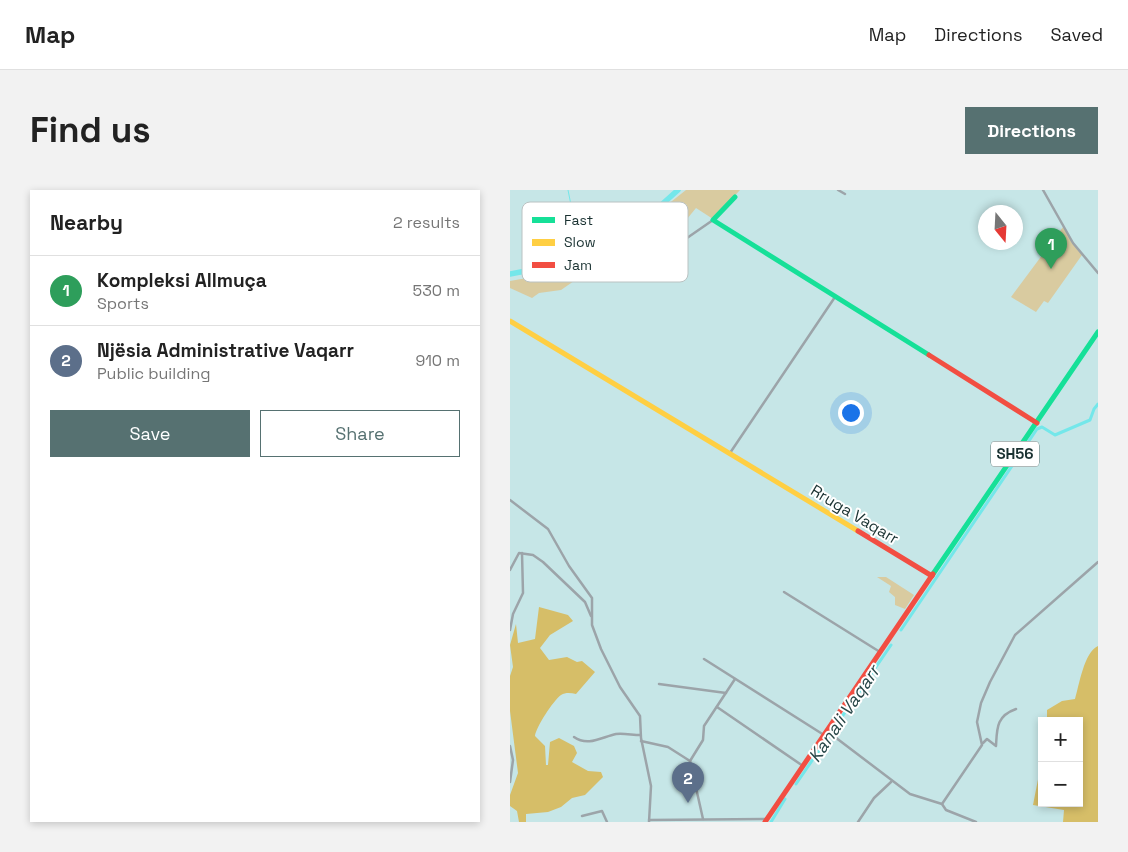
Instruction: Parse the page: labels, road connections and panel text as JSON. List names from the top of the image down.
{
  "streets": {
    "main road": ["SH56", "Rruga Vaqarr"]
  },
  "crossings": [
    ["SH56", "Rruga Vaqarr"]
  ],
  "water": ["Kanali Vaqarr"],
  "legend": ["Fast", "Slow", "Jam"],
  "north": "bottom",
  "page": {
    "header": "Map",
    "nav": ["Map", "Directions", "Saved"],
    "buttons": [
      "Directions",
      ["Save", "Share"]
    ],
    "title": "Find us",
    "heading": ["Nearby", "2 results"],
    "pins": ["1", "2"],
    "list": [
      {
        "mark": "1",
        "name": "Kompleksi Allmuça",
        "note": "Sports",
        "value": "530 m"
      },
      {
        "mark": "2",
        "name": "Njësia Administrative Vaqarr",
        "note": "Public building",
        "value": "910 m"
      }
    ],
    "map_buttons": ["+", "−"]
  }
}
